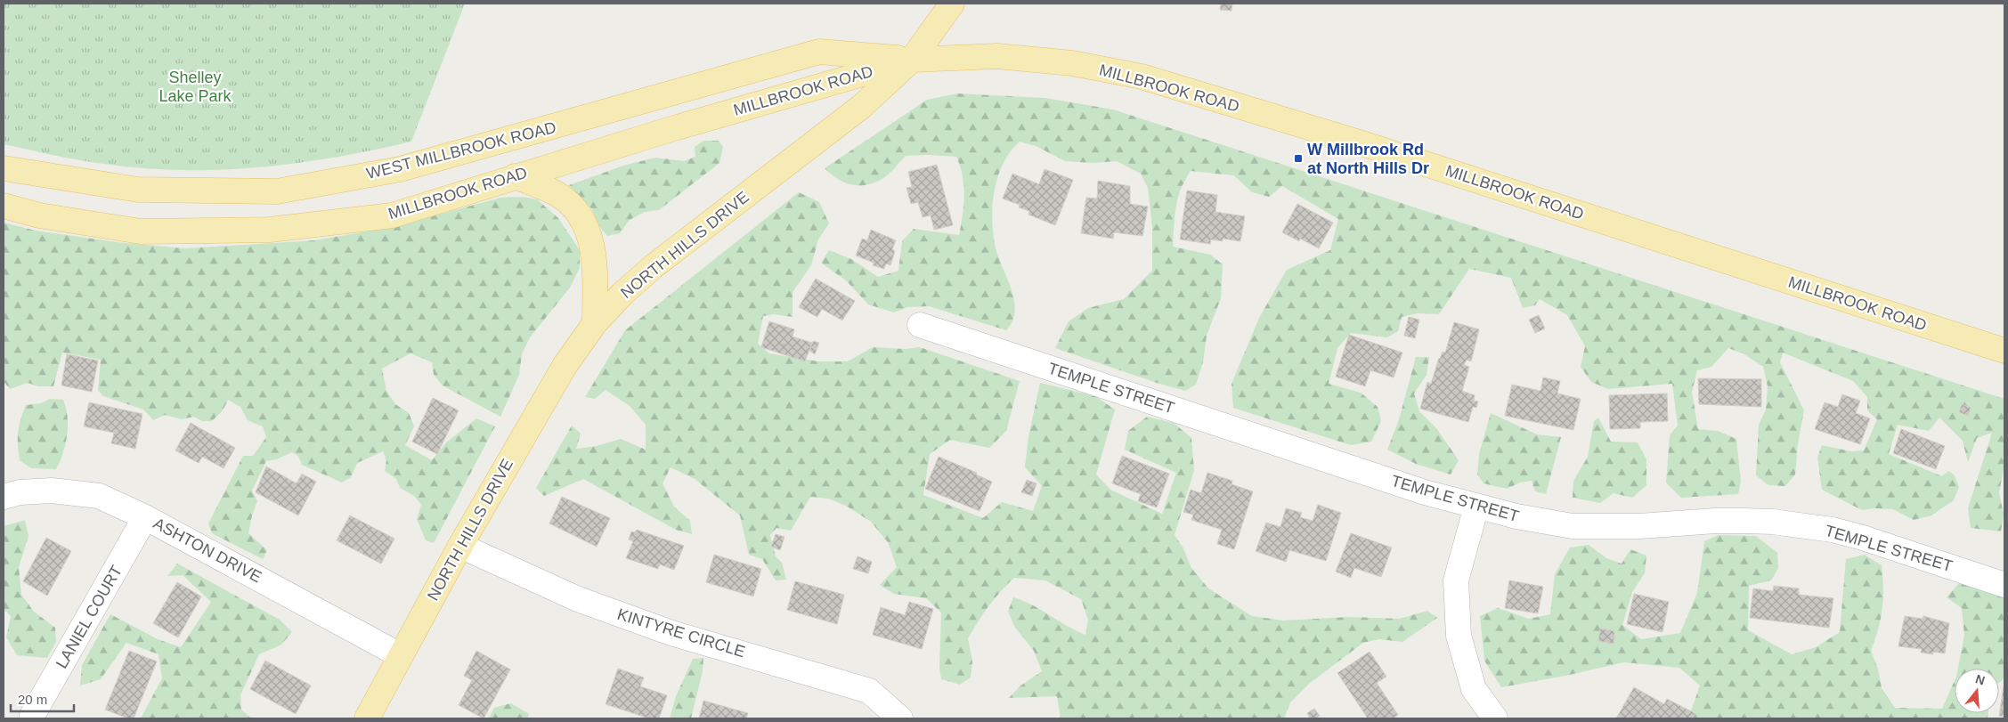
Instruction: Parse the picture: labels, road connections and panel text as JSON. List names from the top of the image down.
{
  "streets": {
    "main road": ["MILLBROOK ROAD", "WEST MILLBROOK ROAD", "NORTH HILLS DRIVE"],
    "street": [
      "TEMPLE STREET",
      "ASHTON DRIVE",
      "LANIEL COURT",
      "KINTYRE CIRCLE"
    ]
  },
  "crossings": [
    ["MILLBROOK ROAD", "WEST MILLBROOK ROAD"],
    ["MILLBROOK ROAD", "NORTH HILLS DRIVE"],
    ["WEST MILLBROOK ROAD", "NORTH HILLS DRIVE"],
    ["NORTH HILLS DRIVE", "ASHTON DRIVE"],
    ["NORTH HILLS DRIVE", "KINTYRE CIRCLE"],
    ["ASHTON DRIVE", "LANIEL COURT"]
  ],
  "parks": ["Shelley Lake Park"],
  "places": {
    "transit": ["W Millbrook Rd at North Hills Dr"]
  },
  "scale_bar": "20 m",
  "north": "top"
}
